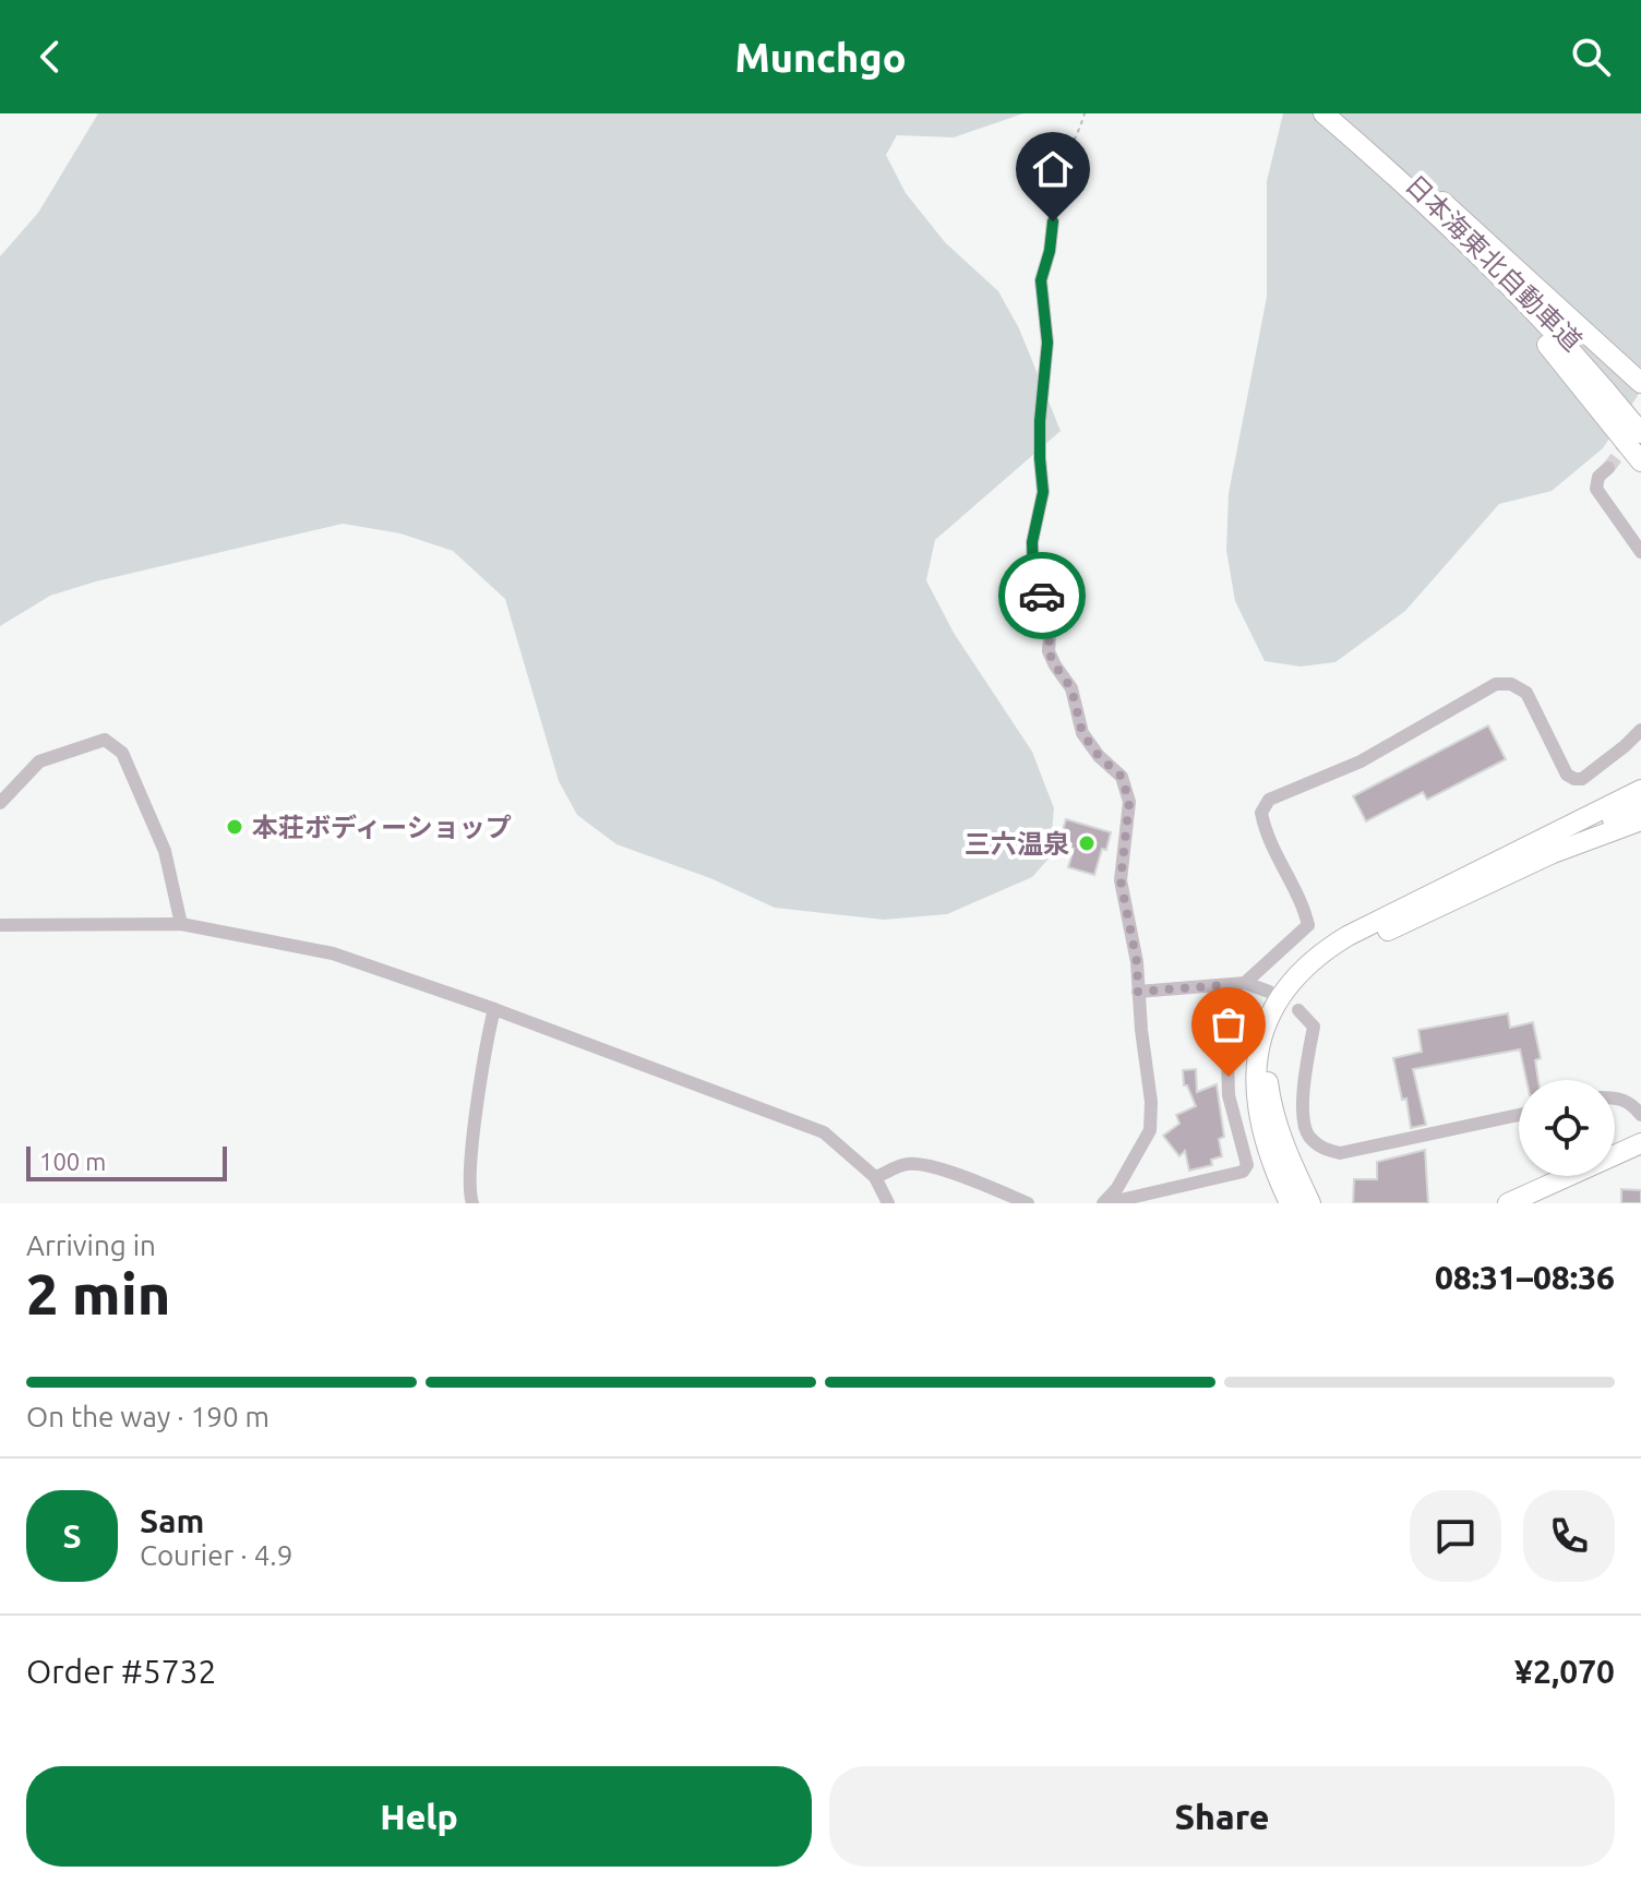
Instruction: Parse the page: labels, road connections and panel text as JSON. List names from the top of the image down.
{
  "streets": {
    "highway": ["日本海東北自動車道"]
  },
  "places": ["本荘ボディーショップ", "三六温泉"],
  "scale_bar": "100 m",
  "page": {
    "header": "Munchgo",
    "scale": "100 m",
    "heading": ["2 min", "Arriving in", "08:31–08:36"],
    "panel": [
      "Sam",
      "Courier · 4.9",
      "Order #5732",
      "¥2,070"
    ],
    "bar": "On the way · 190 m",
    "round": "S",
    "buttons": ["Help", "Share"]
  }
}
